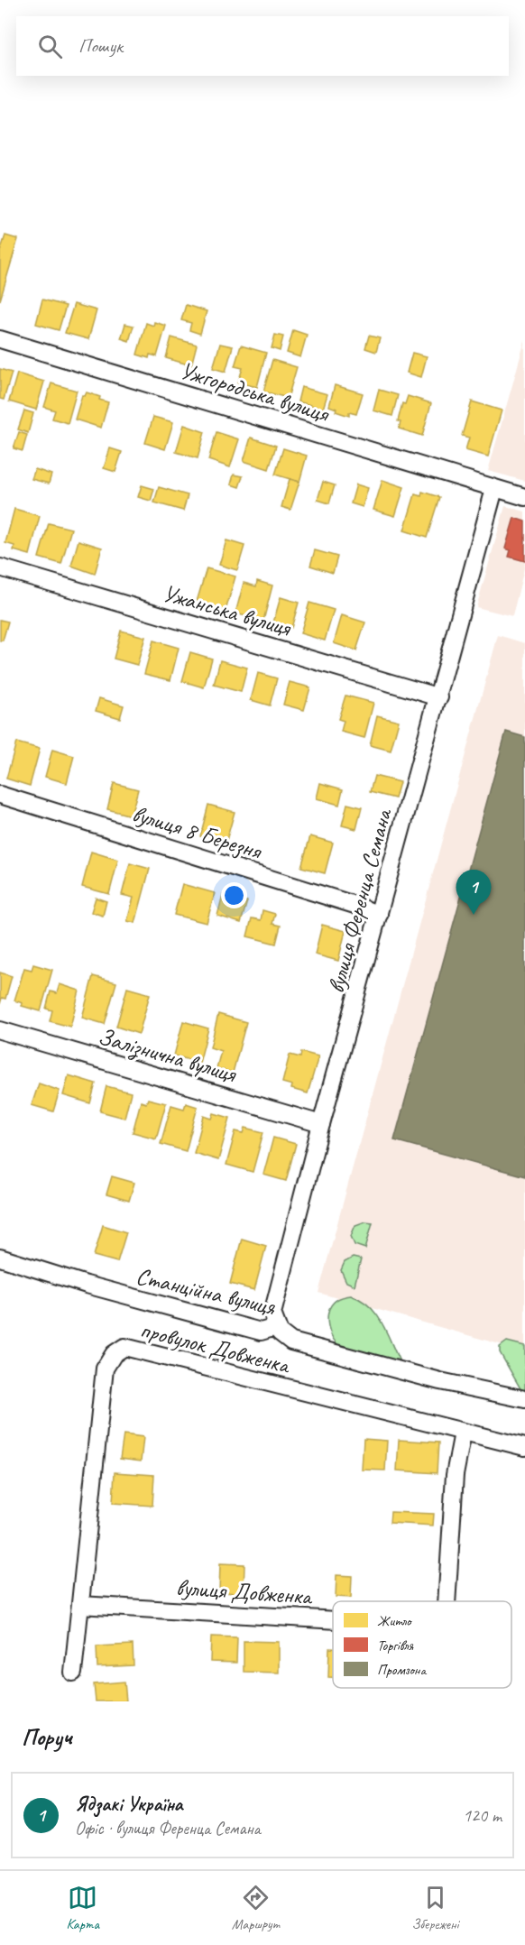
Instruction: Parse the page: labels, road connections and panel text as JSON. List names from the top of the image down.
{
  "streets": {
    "street": [
      "Ужгородська вулиця",
      "Ужанська вулиця",
      "вулиця 8 Березня",
      "вулиця Ференца Семана",
      "Залізнична вулиця",
      "Станційна вулиця",
      "провулок Довженка",
      "вулиця Довженка"
    ]
  },
  "crossings": [
    ["Ужгородська вулиця", "вулиця Ференца Семана"],
    ["Ужанська вулиця", "вулиця Ференца Семана"],
    ["вулиця 8 Березня", "вулиця Ференца Семана"],
    ["вулиця Ференца Семана", "Залізнична вулиця"],
    ["вулиця Ференца Семана", "Станційна вулиця"],
    ["провулок Довженка", "вулиця Довженка"]
  ],
  "legend": ["Житло", "Торгівля", "Промзона"],
  "page": {
    "search": "Пошук",
    "pins": "1",
    "heading": "Поруч",
    "list": [
      {
        "mark": "1",
        "name": "Ядзакі Україна",
        "note": "Офіс · вулиця Ференца Семана",
        "value": "120 m"
      }
    ],
    "nav": ["Карта", "Маршрут", "Збережені"]
  }
}
